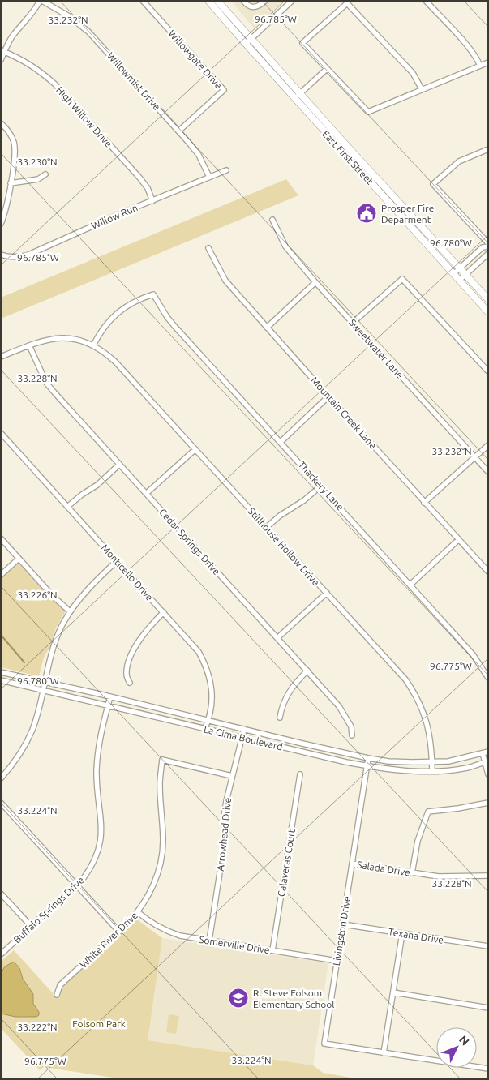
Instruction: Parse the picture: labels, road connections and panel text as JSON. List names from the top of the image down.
{
  "streets": {
    "main road": ["East First Street"],
    "street": [
      "Willowgate Drive",
      "Willowmist Drive",
      "High Willow Drive",
      "Willow Run",
      "Sweetwater Lane",
      "Mountain Creek Lane",
      "Thackery Lane",
      "Cedar Springs Drive",
      "Stillhouse Hollow Drive",
      "Monticello Drive",
      "La Cima Boulevard",
      "Arrowhead Drive",
      "Calaveras Court",
      "Salada Drive",
      "Buffalo Springs Drive",
      "Livingston Drive",
      "Texana Drive",
      "White River Drive",
      "Somerville Drive"
    ]
  },
  "crossings": [
    ["Willowgate Drive", "Willowmist Drive"],
    ["Willowmist Drive", "Willow Run"],
    ["High Willow Drive", "Willow Run"],
    ["Thackery Lane", "Stillhouse Hollow Drive"],
    ["Cedar Springs Drive", "Stillhouse Hollow Drive"],
    ["Stillhouse Hollow Drive", "La Cima Boulevard"],
    ["Monticello Drive", "La Cima Boulevard"],
    ["La Cima Boulevard", "Arrowhead Drive"],
    ["La Cima Boulevard", "Buffalo Springs Drive"],
    ["La Cima Boulevard", "Livingston Drive"],
    ["Arrowhead Drive", "White River Drive"],
    ["Arrowhead Drive", "Somerville Drive"],
    ["Calaveras Court", "Somerville Drive"],
    ["Salada Drive", "Livingston Drive"],
    ["Livingston Drive", "Texana Drive"],
    ["Livingston Drive", "Somerville Drive"],
    ["White River Drive", "Somerville Drive"]
  ],
  "parks": ["Folsom Park"],
  "places": {
    "public building": ["Prosper Fire Deparment"],
    "school or university": ["R. Steve Folsom Elementary School"]
  },
  "north": "top right",
  "coordinates": [
    "96.785°W",
    "33.232°N",
    "33.230°N",
    "96.780°W",
    "33.228°N",
    "33.226°N",
    "96.775°W",
    "33.224°N",
    "33.222°N"
  ]
}
